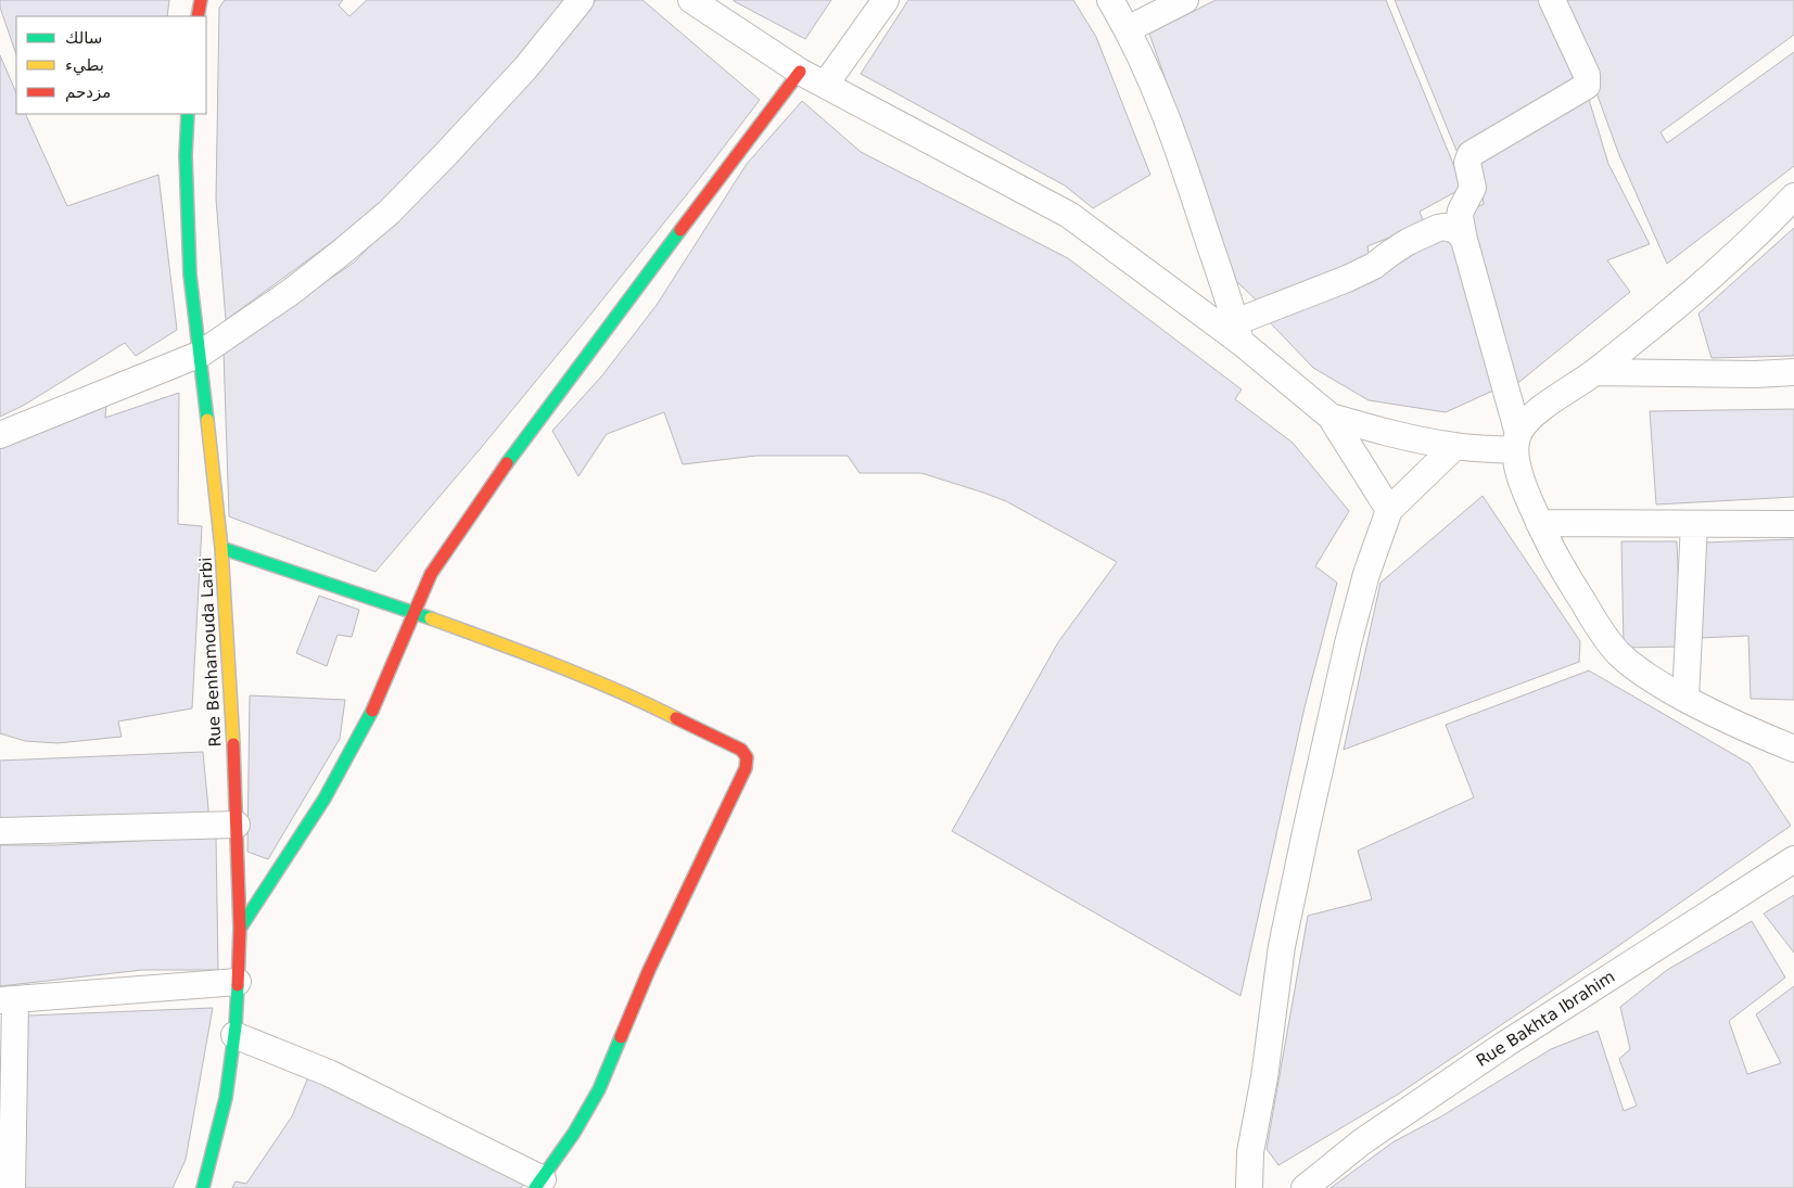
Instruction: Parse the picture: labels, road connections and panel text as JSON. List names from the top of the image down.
{
  "streets": {
    "street": ["Rue Benhamouda Larbi", "Rue Bakhta Ibrahim"]
  },
  "legend": ["سالك", "بطيء", "مزدحم"]
}
